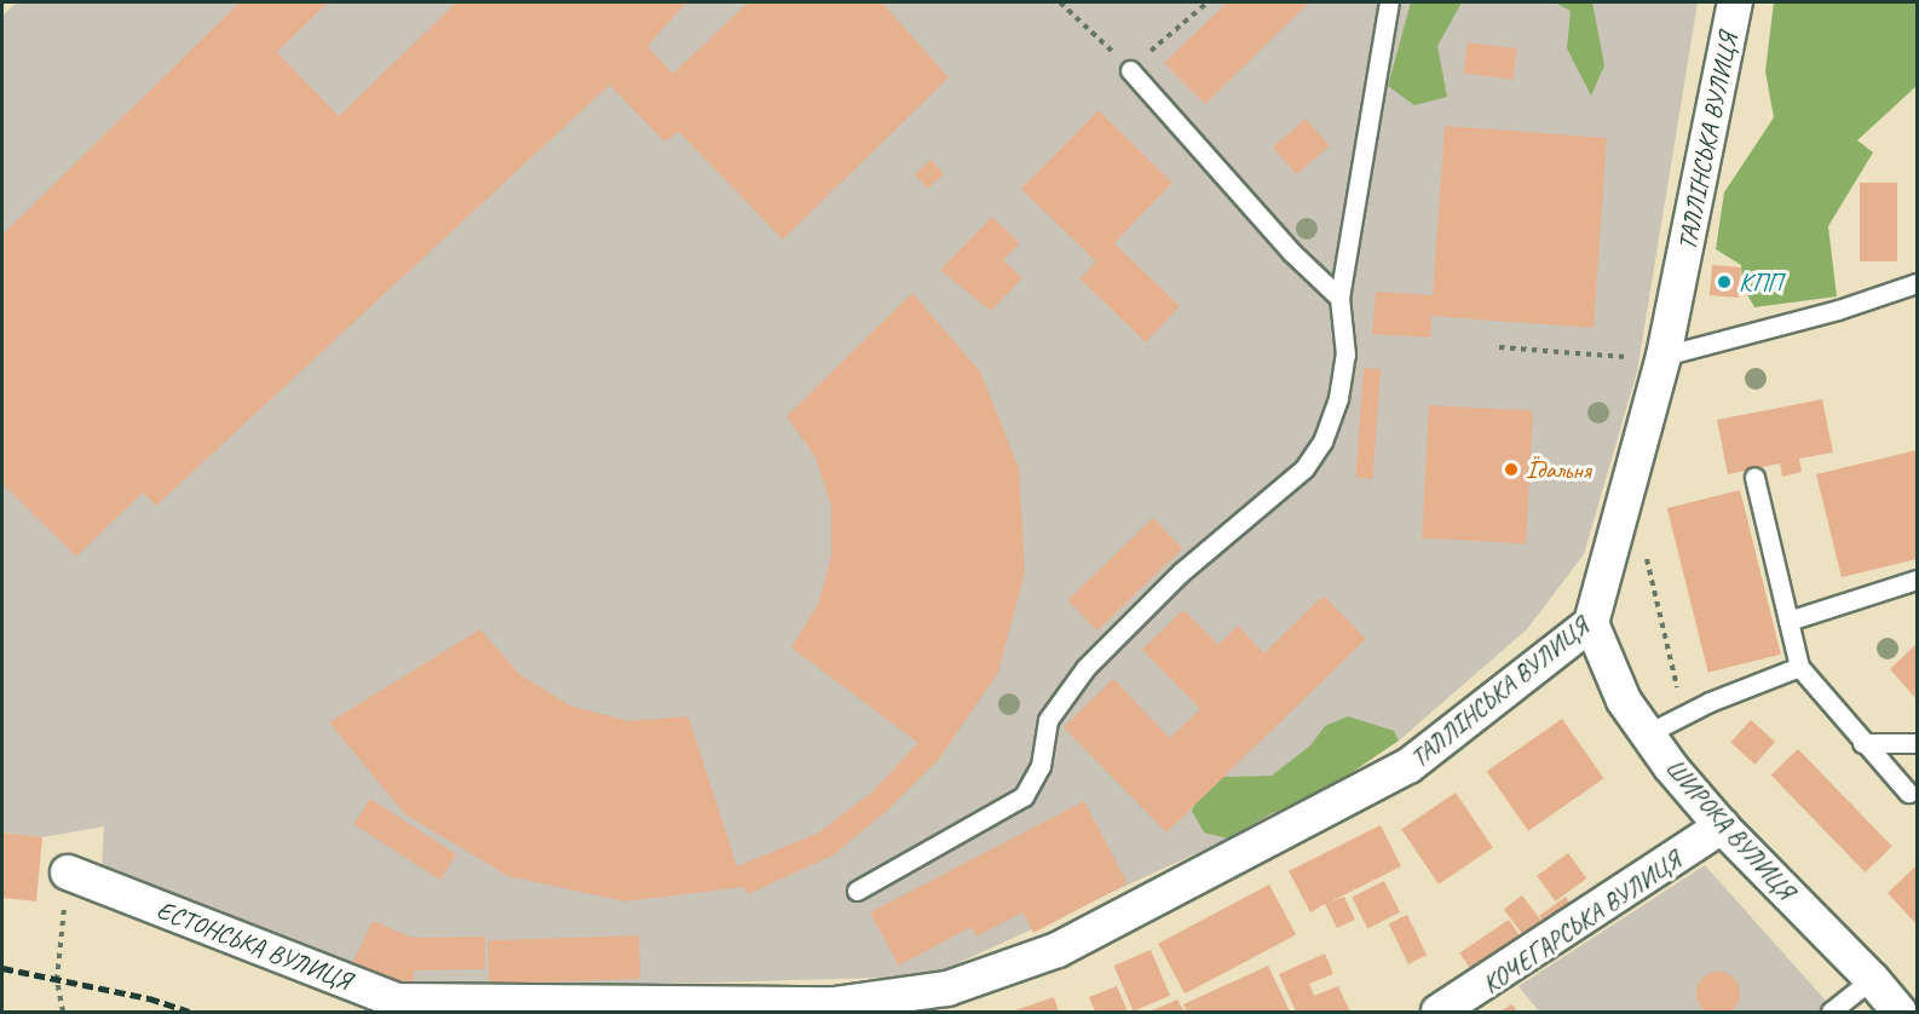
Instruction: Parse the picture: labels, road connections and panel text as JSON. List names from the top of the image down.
{
  "streets": {
    "street": [
      "ТАЛЛІНСЬКА ВУЛИЦЯ",
      "ШИРОКА ВУЛИЦЯ",
      "КОЧЕГАРСЬКА ВУЛИЦЯ",
      "ЕСТОНСЬКА ВУЛИЦЯ"
    ]
  },
  "crossings": [
    ["ТАЛЛІНСЬКА ВУЛИЦЯ", "ШИРОКА ВУЛИЦЯ"],
    ["ТАЛЛІНСЬКА ВУЛИЦЯ", "ЕСТОНСЬКА ВУЛИЦЯ"],
    ["ШИРОКА ВУЛИЦЯ", "КОЧЕГАРСЬКА ВУЛИЦЯ"]
  ],
  "places": ["КПП", "Їдальня"]
}
